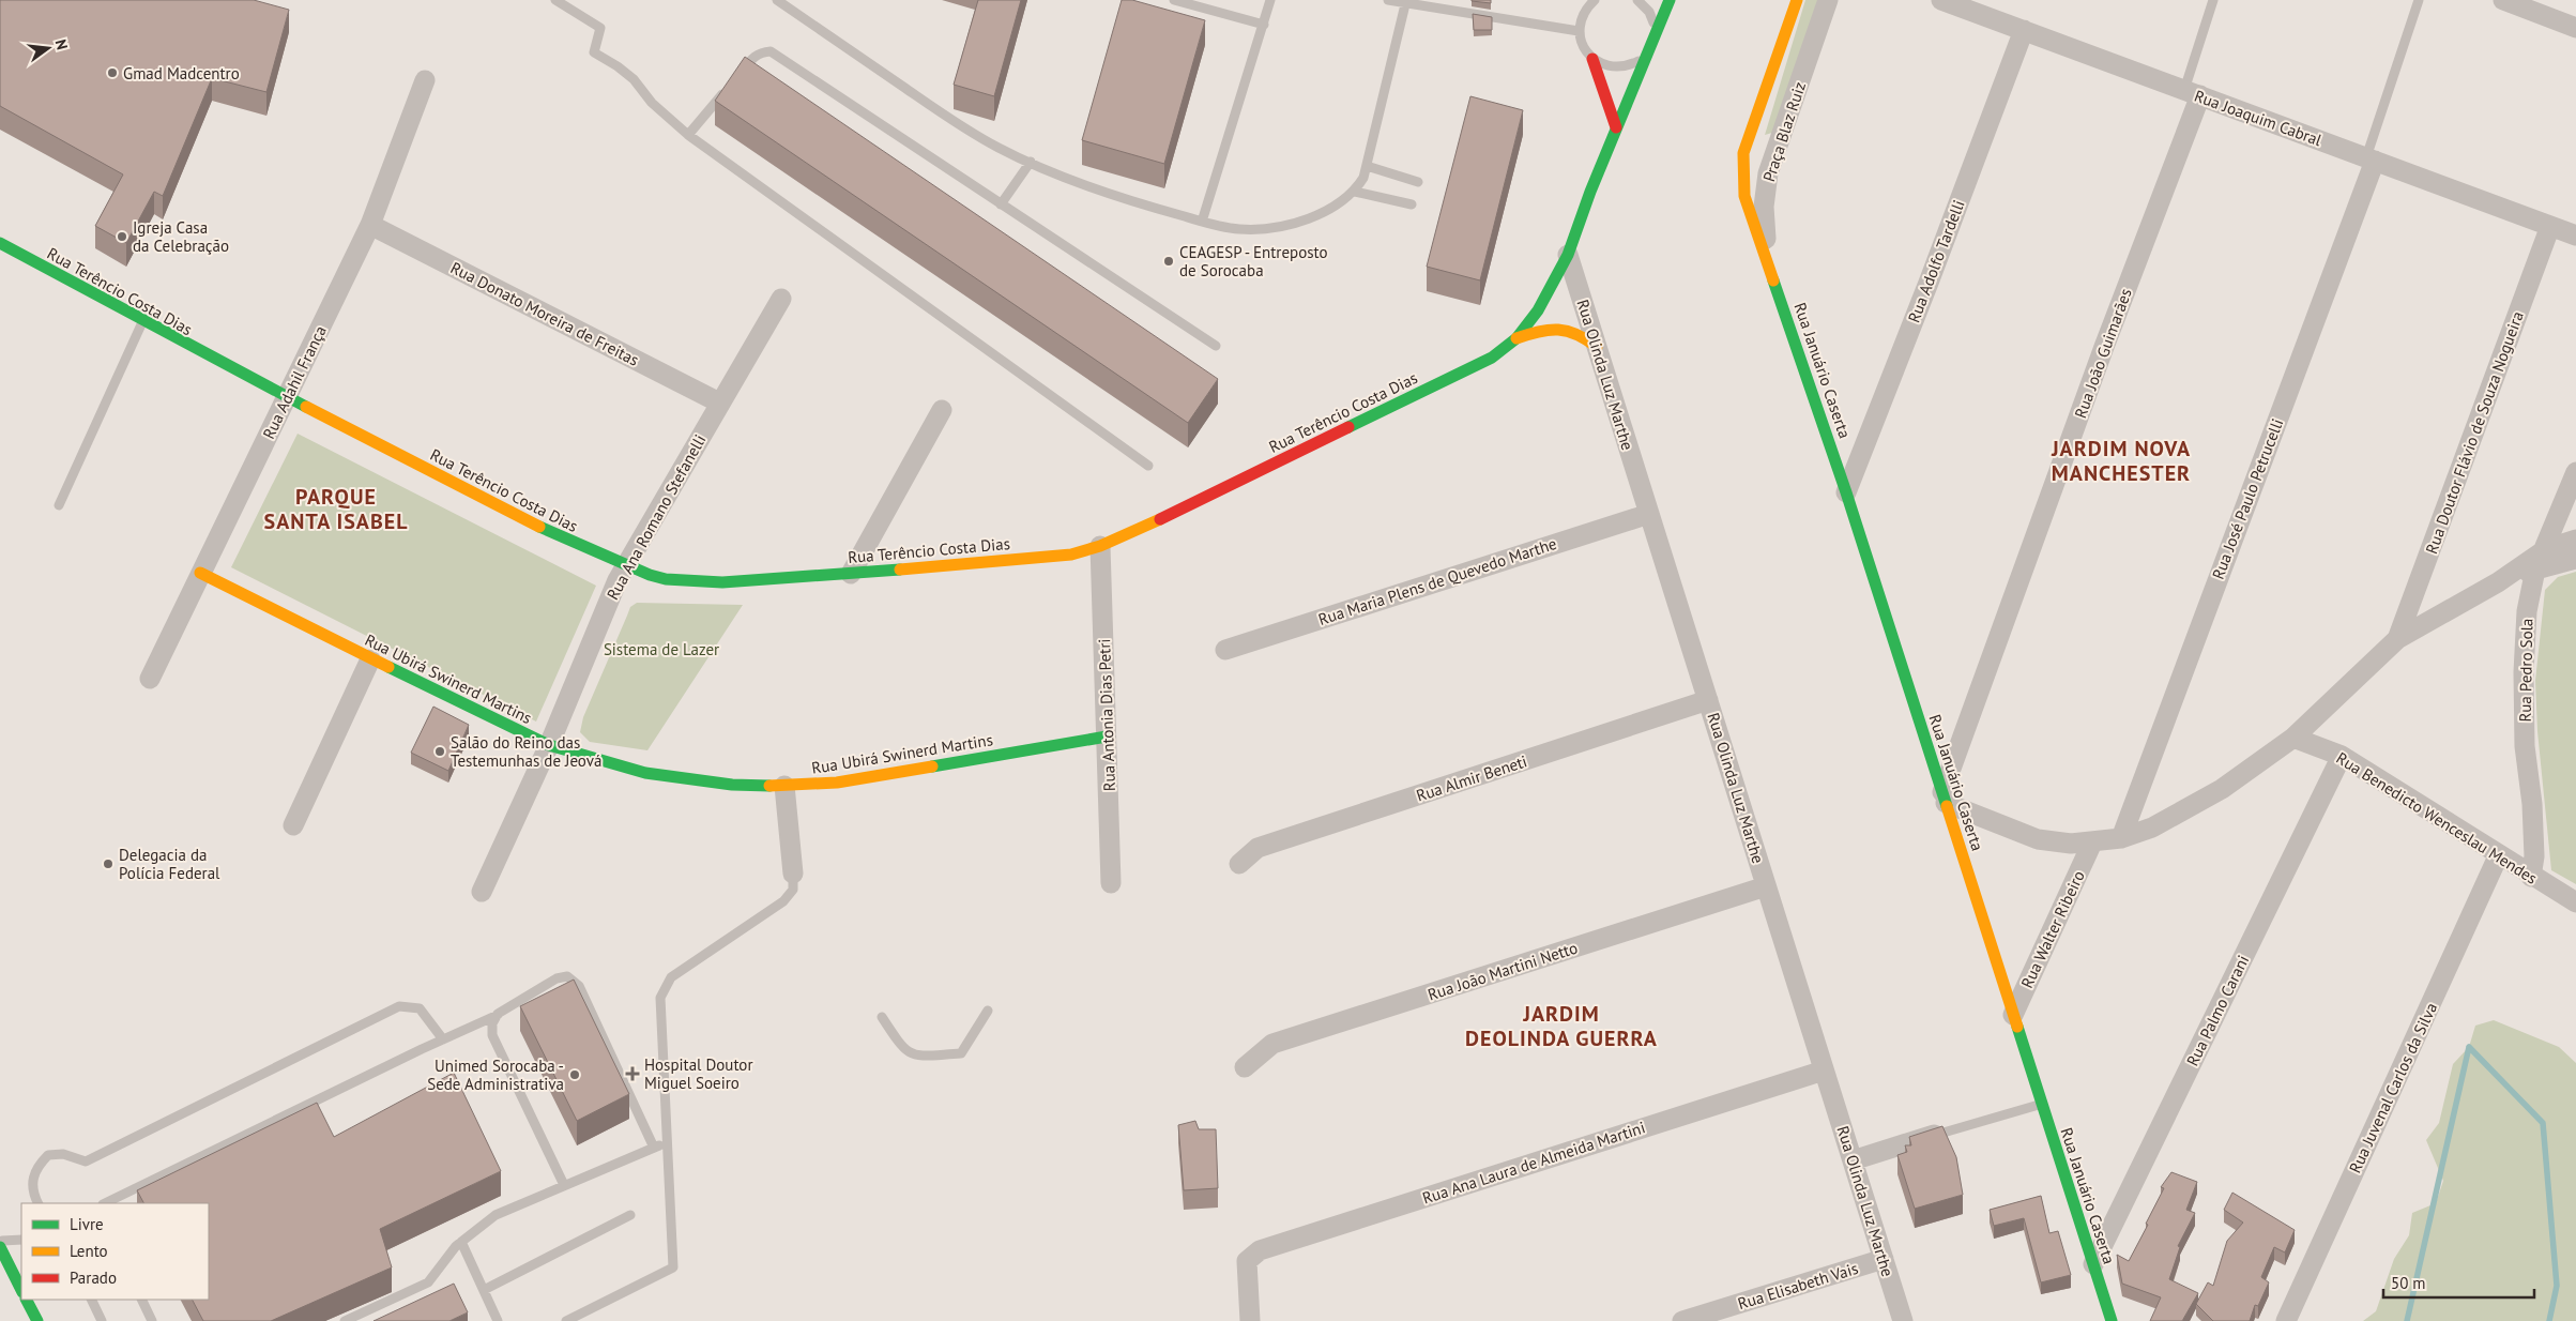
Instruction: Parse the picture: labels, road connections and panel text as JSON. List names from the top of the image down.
{
  "streets": {
    "main road": [
      "Praça Blaz Ruiz",
      "Rua Terêncio Costa Dias",
      "Rua Januário Caserta",
      "Rua Ubirá Swinerd Martins"
    ],
    "street": [
      "Rua Joaquim Cabral",
      "Rua Adolfo Tardelli",
      "Rua Donato Moreira de Freitas",
      "Rua João Guimarães",
      "Rua Olinda Luz Marthe",
      "Rua Adahil França",
      "Rua Doutor Flávio de Souza Nogueira",
      "Rua José Paulo Petrucelli",
      "Rua Ana Romano Stefanelli",
      "Rua Maria Plens de Quevedo Marthe",
      "Rua Pedro Sola",
      "Rua Antonia Dias Petri",
      "Rua Almir Beneti",
      "Rua Benedicto Wenceslau Mendes",
      "Rua Walter Ribeiro",
      "Rua João Martini Netto",
      "Rua Palmo Carani",
      "Rua Juvenal Carlos da Silva",
      "Rua Ana Laura de Almeida Martini",
      "Rua Elisabeth Vais"
    ]
  },
  "crossings": [
    ["Rua Joaquim Cabral", "Rua Adolfo Tardelli"],
    ["Rua Joaquim Cabral", "Rua João Guimarães"],
    ["Rua Joaquim Cabral", "Rua Doutor Flávio de Souza Nogueira"],
    ["Rua Joaquim Cabral", "Rua José Paulo Petrucelli"],
    ["Praça Blaz Ruiz", "Rua Januário Caserta"],
    ["Rua Adolfo Tardelli", "Rua Januário Caserta"],
    ["Rua Terêncio Costa Dias", "Rua Olinda Luz Marthe"],
    ["Rua Terêncio Costa Dias", "Rua Adahil França"],
    ["Rua Terêncio Costa Dias", "Rua Ana Romano Stefanelli"],
    ["Rua Terêncio Costa Dias", "Rua Antonia Dias Petri"],
    ["Rua Donato Moreira de Freitas", "Rua Adahil França"],
    ["Rua Donato Moreira de Freitas", "Rua Ana Romano Stefanelli"],
    ["Rua João Guimarães", "Rua Januário Caserta"],
    ["Rua Januário Caserta", "Rua Walter Ribeiro"],
    ["Rua Januário Caserta", "Rua Palmo Carani"],
    ["Rua Olinda Luz Marthe", "Rua Maria Plens de Quevedo Marthe"],
    ["Rua Olinda Luz Marthe", "Rua Almir Beneti"],
    ["Rua Olinda Luz Marthe", "Rua João Martini Netto"],
    ["Rua Olinda Luz Marthe", "Rua Ana Laura de Almeida Martini"],
    ["Rua Olinda Luz Marthe", "Rua Elisabeth Vais"],
    ["Rua Adahil França", "Rua Ubirá Swinerd Martins"],
    ["Rua Ana Romano Stefanelli", "Rua Ubirá Swinerd Martins"],
    ["Rua Pedro Sola", "Rua Benedicto Wenceslau Mendes"],
    ["Rua Ubirá Swinerd Martins", "Rua Antonia Dias Petri"],
    ["Rua Benedicto Wenceslau Mendes", "Rua Palmo Carani"],
    ["Rua Benedicto Wenceslau Mendes", "Rua Juvenal Carlos da Silva"]
  ],
  "districts": ["JARDIM NOVA MANCHESTER", "PARQUE SANTA ISABEL", "JARDIM DEOLINDA GUERRA"],
  "parks": ["Sistema de Lazer"],
  "places": {
    "other": [
      "Gmad Madcentro",
      "Igreja Casa da Celebração",
      "CEAGESP - Entreposto de Sorocaba",
      "Salão do Reino das Testemunhas de Jeová",
      "Delegacia da Polícia Federal",
      "Unimed Sorocaba - Sede Administrativa"
    ],
    "health": ["Hospital Doutor Miguel Soeiro"]
  },
  "legend": ["Livre", "Lento", "Parado"],
  "scale_bar": "50 m",
  "north": "right"
}
